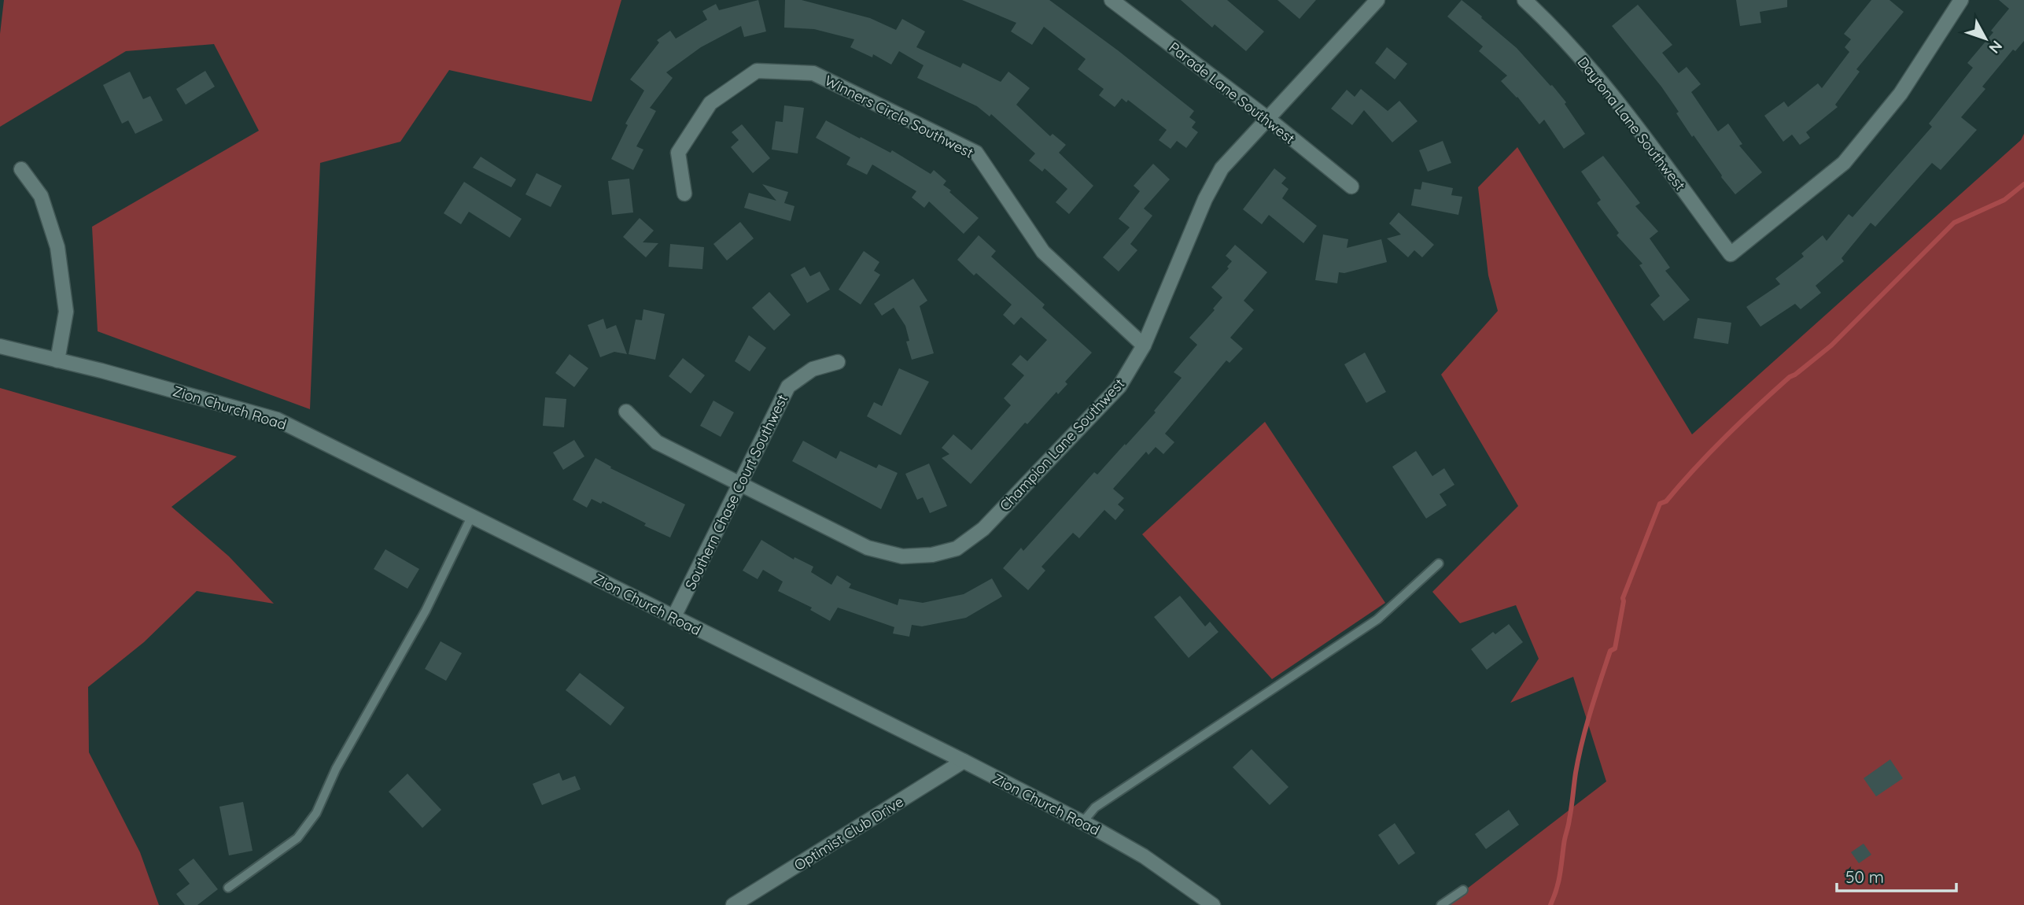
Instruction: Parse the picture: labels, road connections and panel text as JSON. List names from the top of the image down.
{
  "streets": {
    "street": [
      "Parade Lane Southwest",
      "Winners Circle Southwest",
      "Daytona Lane Southwest",
      "Zion Church Road",
      "Champion Lane Southwest",
      "Southern Chase Court Southwest",
      "Optimist Club Drive"
    ]
  },
  "crossings": [
    ["Parade Lane Southwest", "Champion Lane Southwest"],
    ["Winners Circle Southwest", "Champion Lane Southwest"],
    ["Zion Church Road", "Southern Chase Court Southwest"],
    ["Zion Church Road", "Optimist Club Drive"],
    ["Champion Lane Southwest", "Southern Chase Court Southwest"]
  ],
  "scale_bar": "50 m",
  "north": "bottom right"
}
